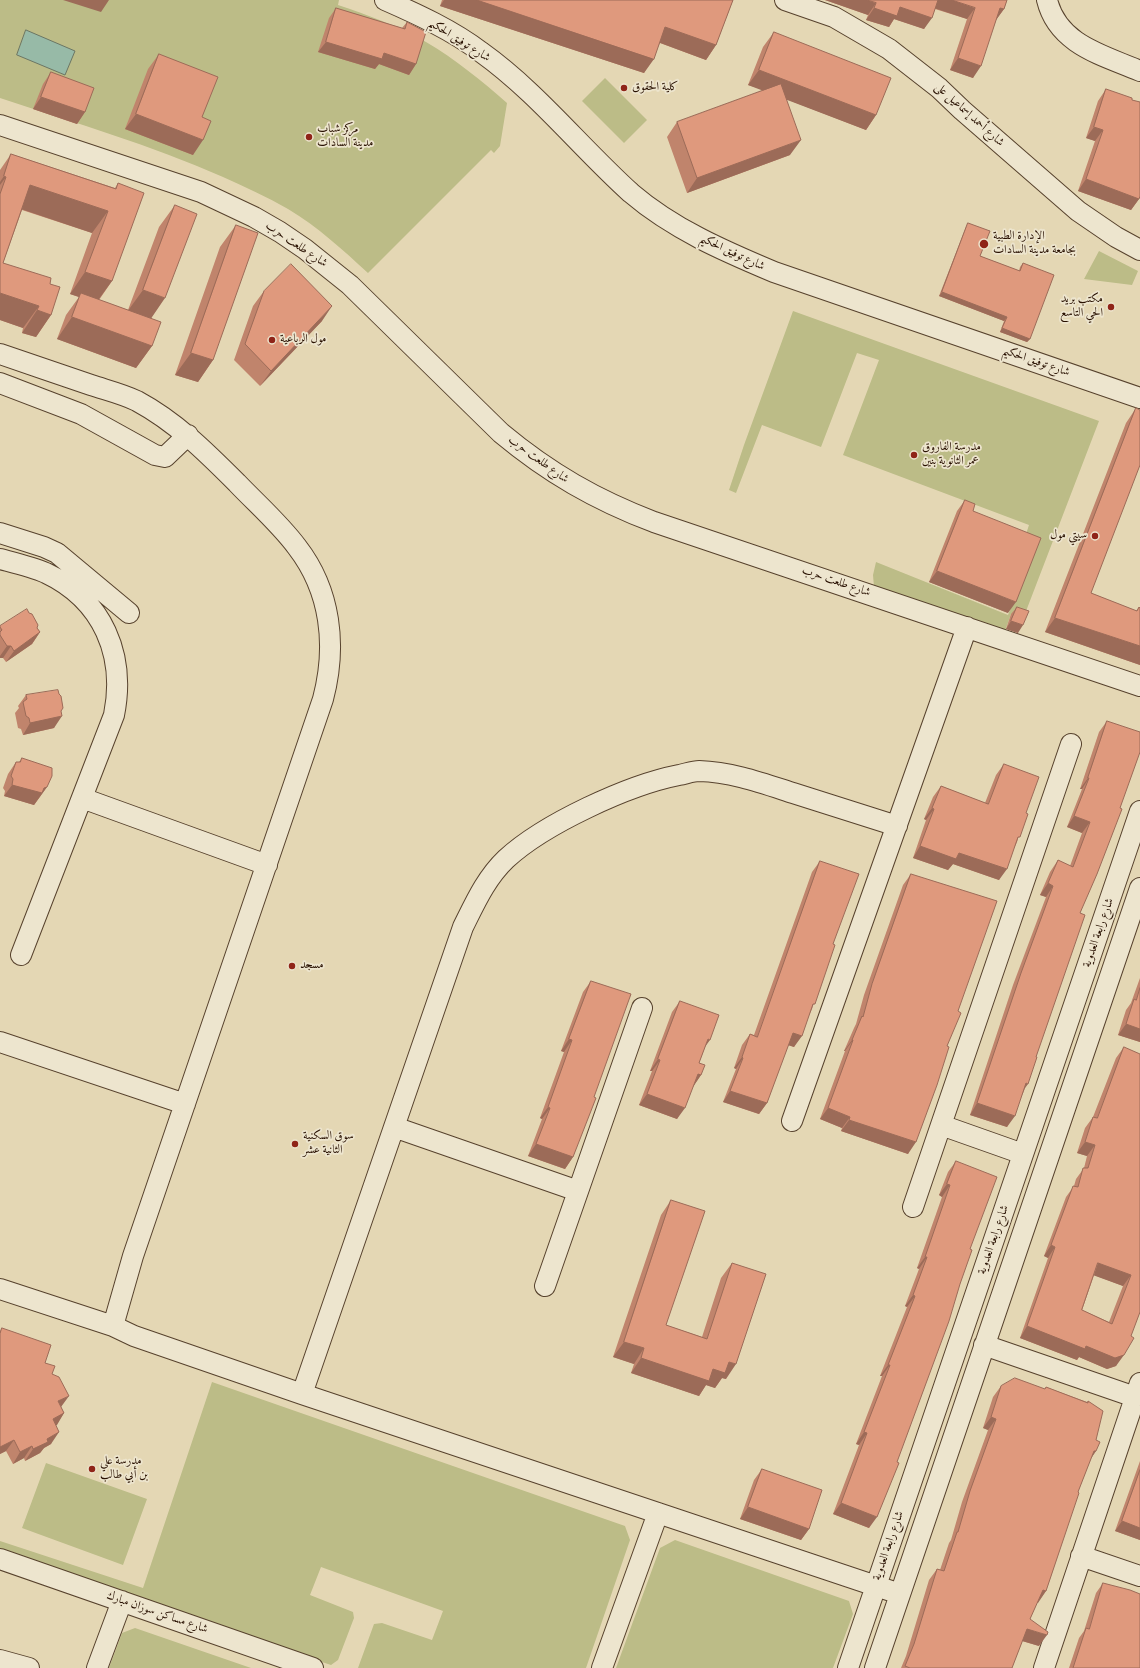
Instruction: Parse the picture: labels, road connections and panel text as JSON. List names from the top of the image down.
{
  "streets": {
    "street": [
      "شارع توفيق الحكيم",
      "شارع أحمد إسماعيل على",
      "شارع طلعت حرب",
      "شارع رابعة العدوية",
      "شارع مساكن سوزان مبارك"
    ]
  },
  "places": [
    "كلية الحقوق",
    "مركز شباب مدينة السادات",
    "الإدارة الطبية بجامعة مدينة السادات",
    "مكتب بريد الحي التاسع",
    "مول الرباعية",
    "مدرسة الفاروق عمر الثانوية بنين",
    "سيتي مول",
    "مسجد",
    "سوق السكنية الثانية عشر",
    "مدرسة علي بن أبي طالب"
  ]
}
